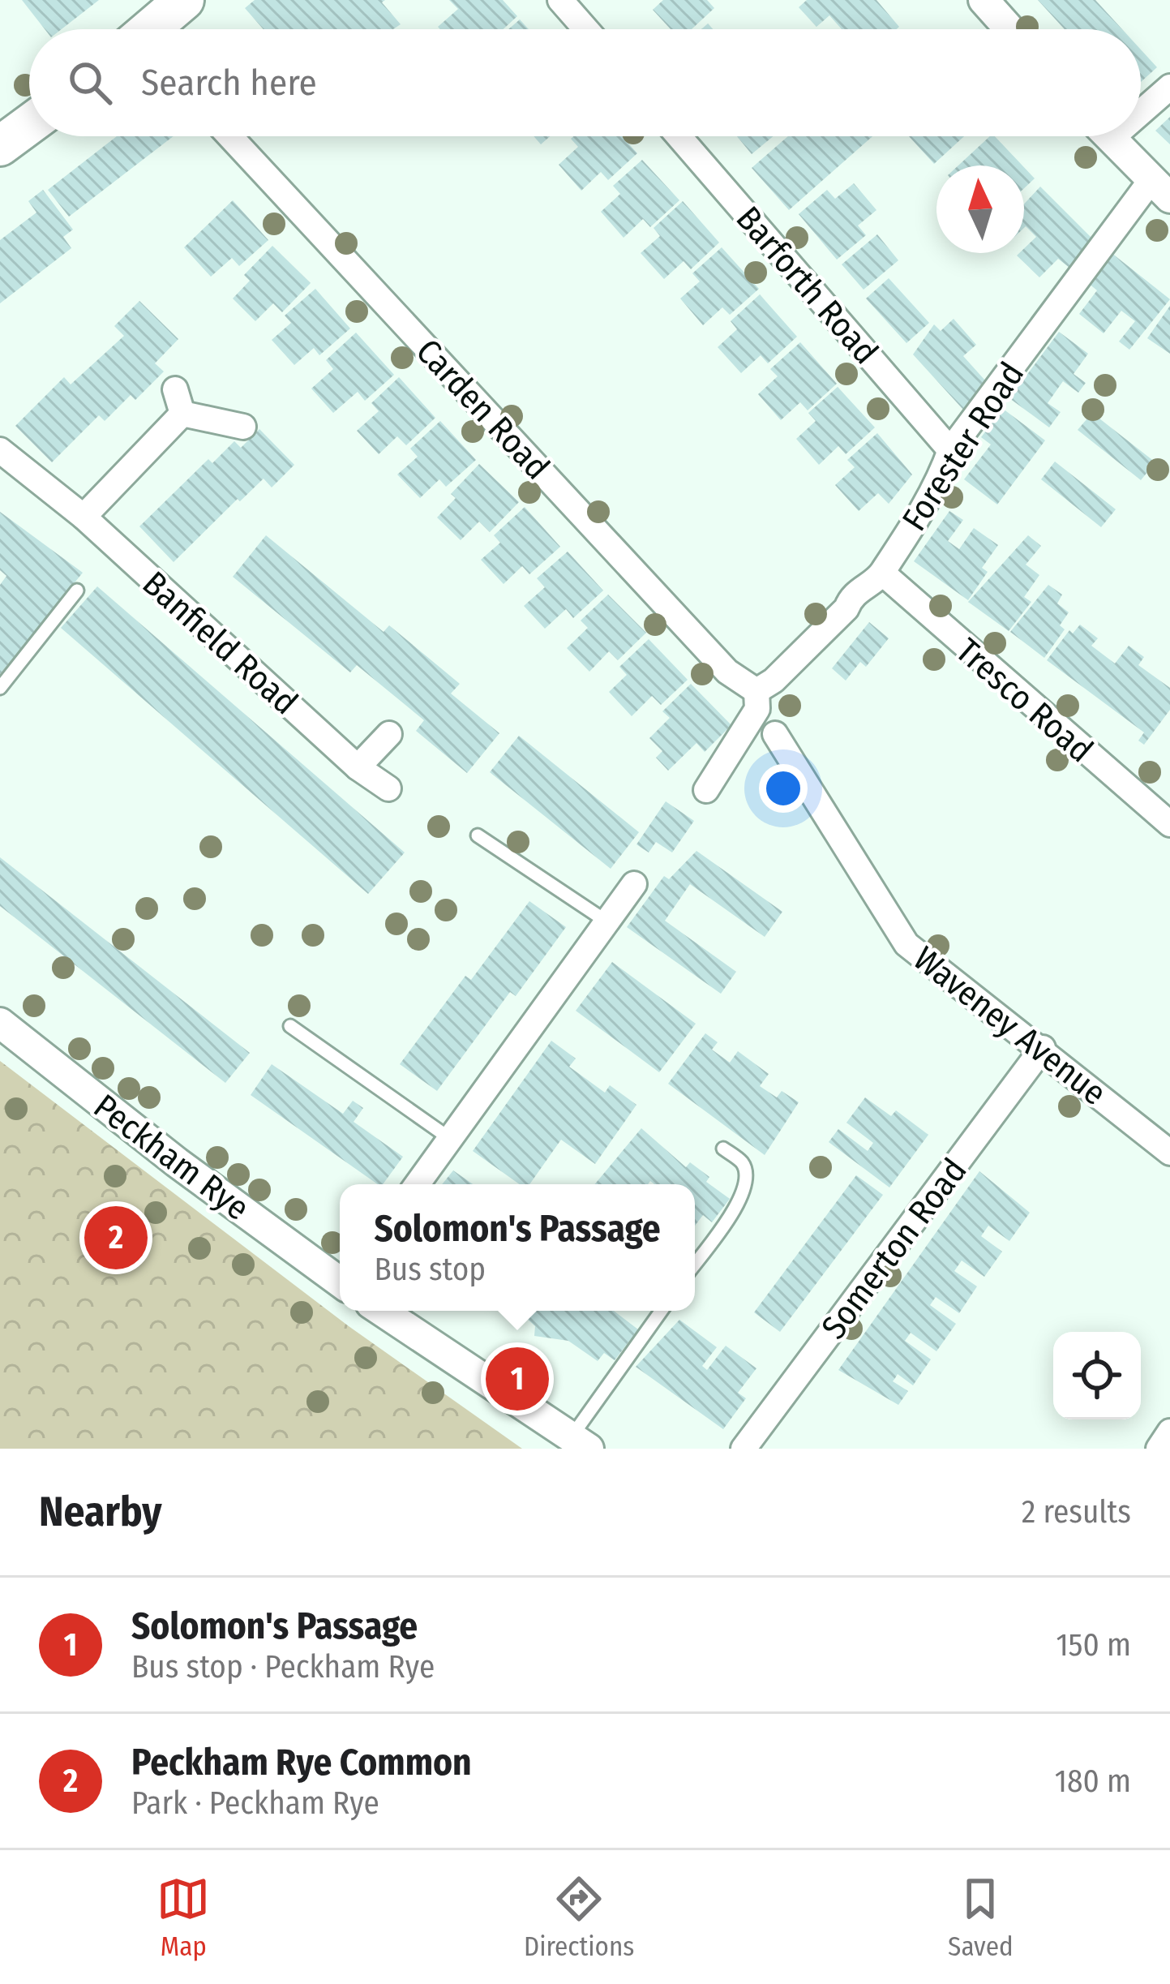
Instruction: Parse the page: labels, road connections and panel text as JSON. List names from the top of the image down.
{
  "streets": {
    "street": [
      "Barforth Road",
      "Carden Road",
      "Forester Road",
      "Banfield Road",
      "Tresco Road",
      "Waveney Avenue",
      "Peckham Rye",
      "Somerton Road"
    ]
  },
  "crossings": [
    ["Barforth Road", "Forester Road"],
    ["Carden Road", "Forester Road"],
    ["Forester Road", "Tresco Road"],
    ["Waveney Avenue", "Somerton Road"]
  ],
  "north": "top",
  "page": {
    "search": "Search here",
    "popup": ["Solomon's Passage", "Bus stop"],
    "pins": ["2", "1"],
    "heading": ["Nearby", "2 results"],
    "list": [
      {
        "mark": "1",
        "name": "Solomon's Passage",
        "note": "Bus stop · Peckham Rye",
        "value": "150 m"
      },
      {
        "mark": "2",
        "name": "Peckham Rye Common",
        "note": "Park · Peckham Rye",
        "value": "180 m"
      }
    ],
    "nav": ["Map", "Directions", "Saved"]
  }
}
